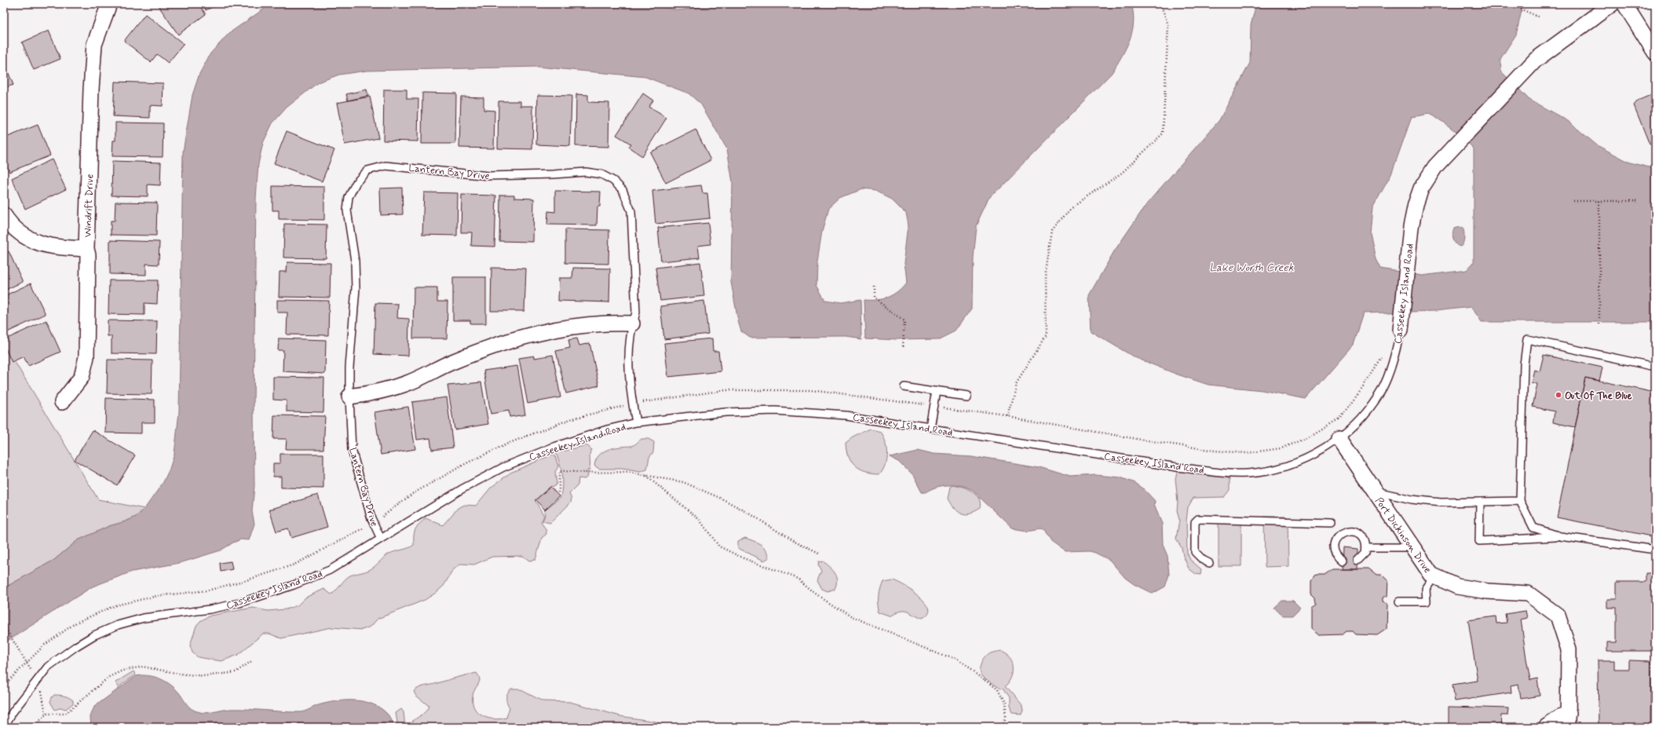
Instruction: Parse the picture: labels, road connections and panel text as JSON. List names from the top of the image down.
{
  "streets": {
    "street": ["Windrift Drive", "Casseekey Island Road", "Port Dickinson Drive"],
    "lane": ["Lantern Bay Drive"]
  },
  "crossings": [
    ["Lantern Bay Drive", "Casseekey Island Road"],
    ["Casseekey Island Road", "Port Dickinson Drive"]
  ],
  "water": ["Lake Worth Creek"],
  "places": ["Out Of The Blue"]
}
